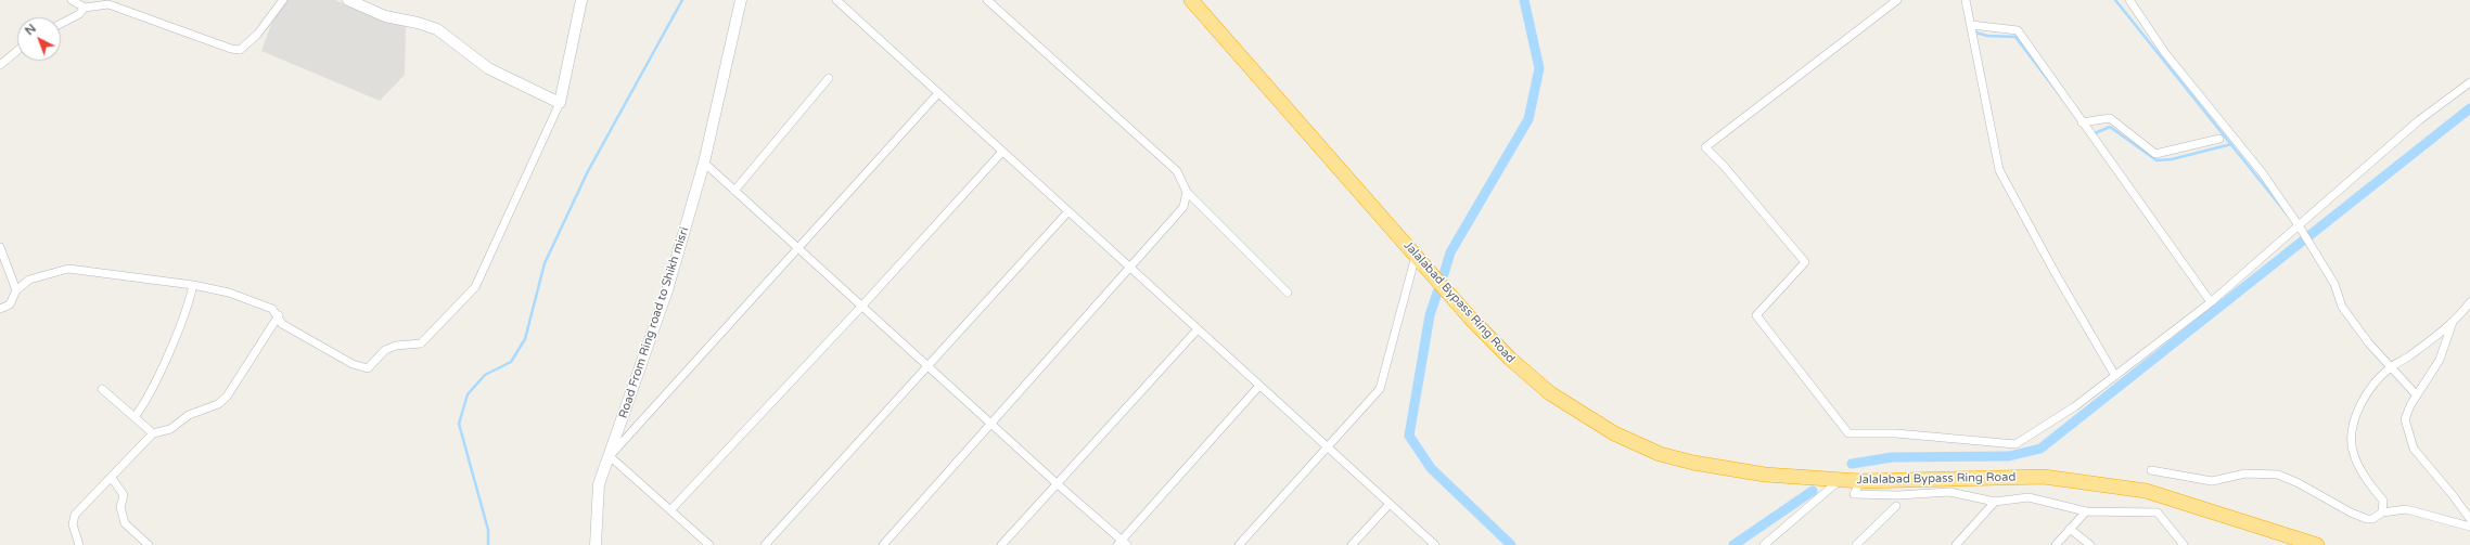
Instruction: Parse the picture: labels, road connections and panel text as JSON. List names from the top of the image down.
{
  "streets": {
    "highway": ["Jalalabad Bypass Ring Road"],
    "street": ["Road From Ring road to Shikh misri"]
  },
  "north": "top left"
}
